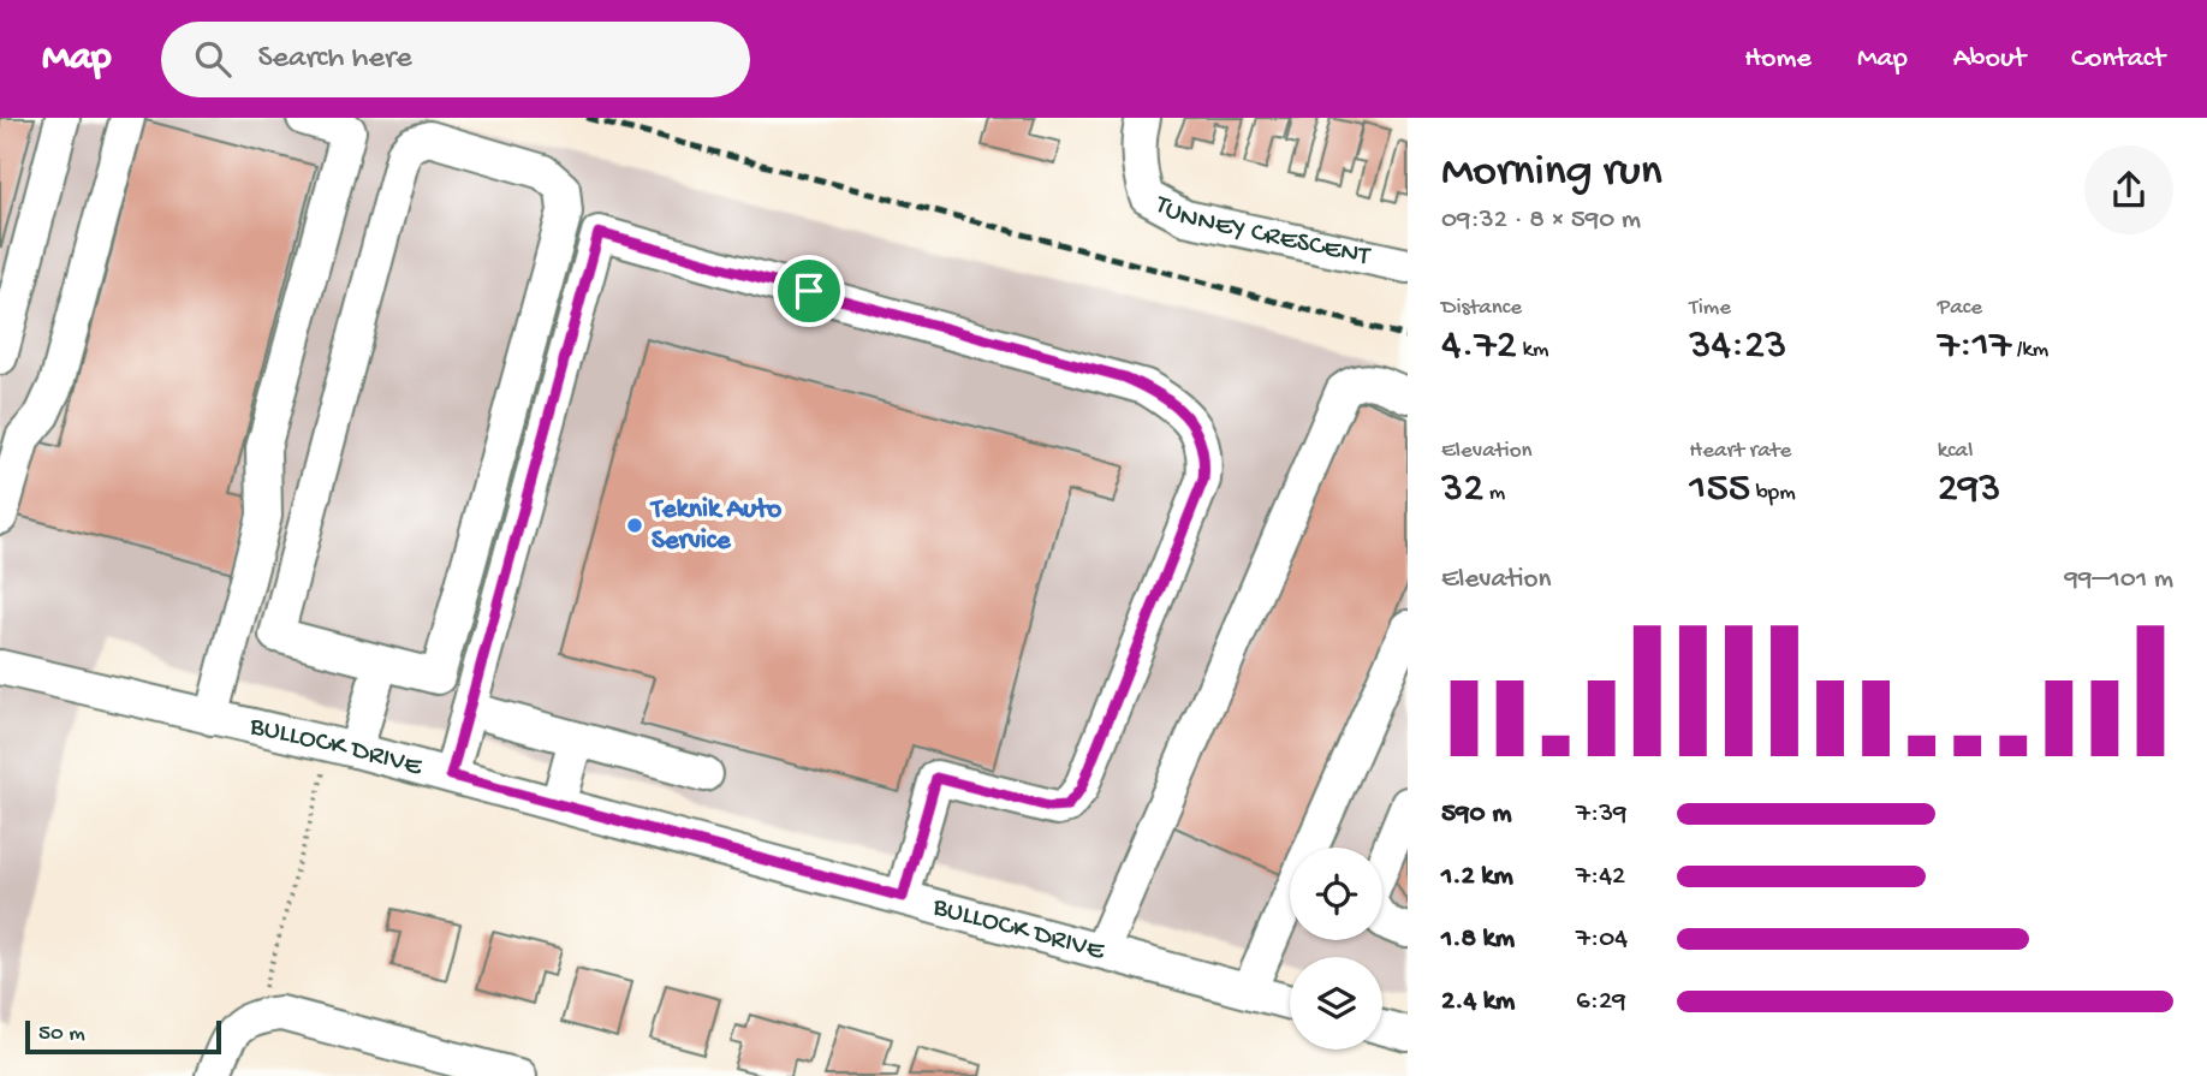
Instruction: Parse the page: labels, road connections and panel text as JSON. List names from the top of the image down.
{
  "streets": {
    "street": ["TUNNEY CRESCENT", "BULLOCK DRIVE"]
  },
  "places": ["Teknik Auto Service"],
  "scale_bar": "50 m",
  "page": {
    "header": "Map",
    "search": "Search here",
    "nav": [
      "Home",
      "Map",
      "About",
      "Contact"
    ],
    "heading": ["Morning run", "09:32 · 8 × 590 m"],
    "stats": [
      ["Distance", "4.72 km"],
      ["Time", "34:23"],
      ["Pace", "7:17 /km"],
      ["Elevation", "32 m"],
      ["Heart rate", "155 bpm"],
      ["kcal", "293"]
    ],
    "chart": ["Elevation", "99–101 m"],
    "list": [
      {
        "name": "590 m",
        "note": "7:39"
      },
      {
        "name": "1.2 km",
        "note": "7:42"
      },
      {
        "name": "1.8 km",
        "note": "7:04"
      },
      {
        "name": "2.4 km",
        "note": "6:29"
      }
    ],
    "scale": "50 m"
  }
}
